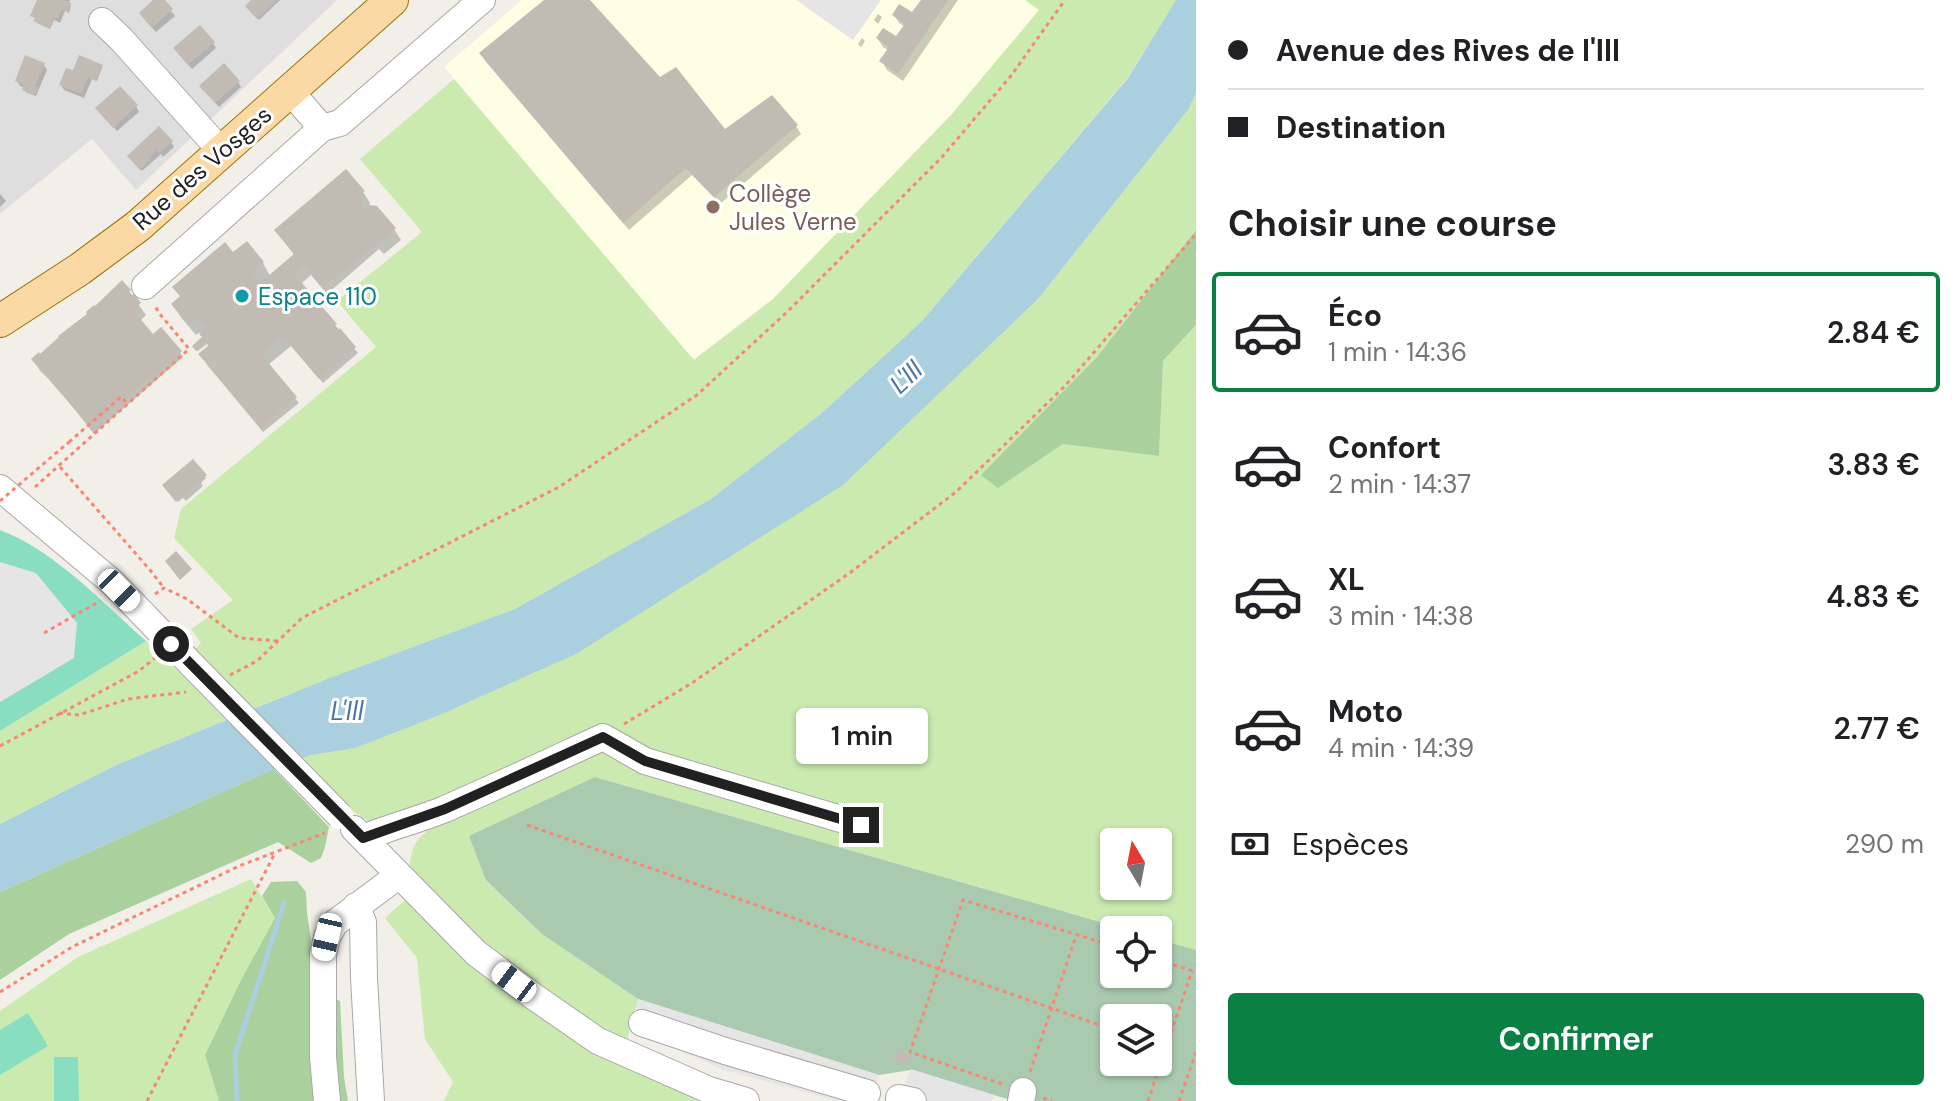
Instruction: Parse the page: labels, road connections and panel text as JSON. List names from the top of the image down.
{
  "streets": {
    "main road": ["Rue des Vosges"]
  },
  "water": ["L'Ill"],
  "places": ["Collège Jules Verne", "Espace 110"],
  "north": "top",
  "page": {
    "banner": ["Avenue des Rives de l'Ill", "Destination"],
    "heading": "Choisir une course",
    "list": [
      {
        "name": "Éco",
        "note": "1 min · 14:36",
        "value": "2.84 €"
      },
      {
        "name": "Confort",
        "note": "2 min · 14:37",
        "value": "3.83 €"
      },
      {
        "name": "XL",
        "note": "3 min · 14:38",
        "value": "4.83 €"
      },
      {
        "name": "Moto",
        "note": "4 min · 14:39",
        "value": "2.77 €"
      }
    ],
    "bubble": "1 min",
    "pay": ["Espèces", "290 m"],
    "buttons": "Confirmer"
  }
}
